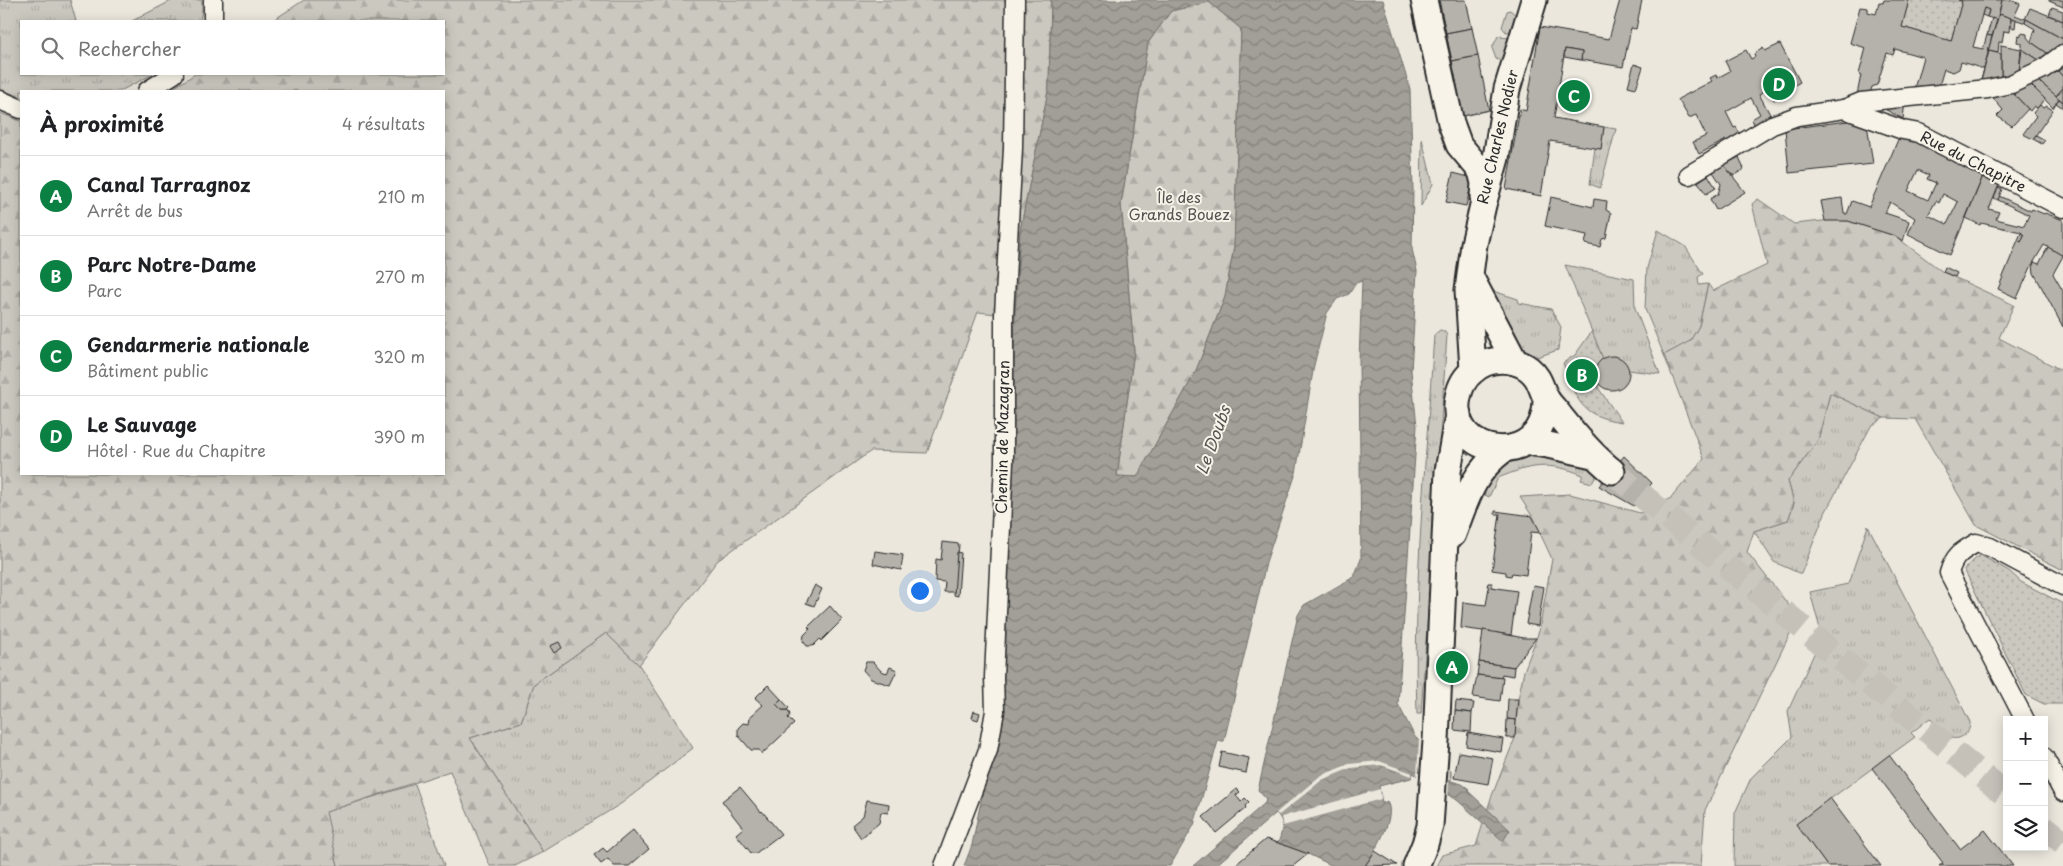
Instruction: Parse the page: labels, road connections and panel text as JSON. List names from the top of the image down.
{
  "streets": {
    "main road": ["Rue Charles Nodier"],
    "street": ["Rue du Chapitre", "Chemin de Mazagran"]
  },
  "water": ["Le Doubs"],
  "parks": ["Île des Grands Bouez"],
  "page": {
    "search": "Rechercher",
    "pins": [
      "D",
      "C",
      "B",
      "A"
    ],
    "heading": ["À proximité", "4 résultats"],
    "list": [
      {
        "mark": "A",
        "name": "Canal Tarragnoz",
        "note": "Arrêt de bus",
        "value": "210 m"
      },
      {
        "mark": "B",
        "name": "Parc Notre-Dame",
        "note": "Parc",
        "value": "270 m"
      },
      {
        "mark": "C",
        "name": "Gendarmerie nationale",
        "note": "Bâtiment public",
        "value": "320 m"
      },
      {
        "mark": "D",
        "name": "Le Sauvage",
        "note": "Hôtel · Rue du Chapitre",
        "value": "390 m"
      }
    ],
    "map_buttons": ["+", "−"]
  }
}
